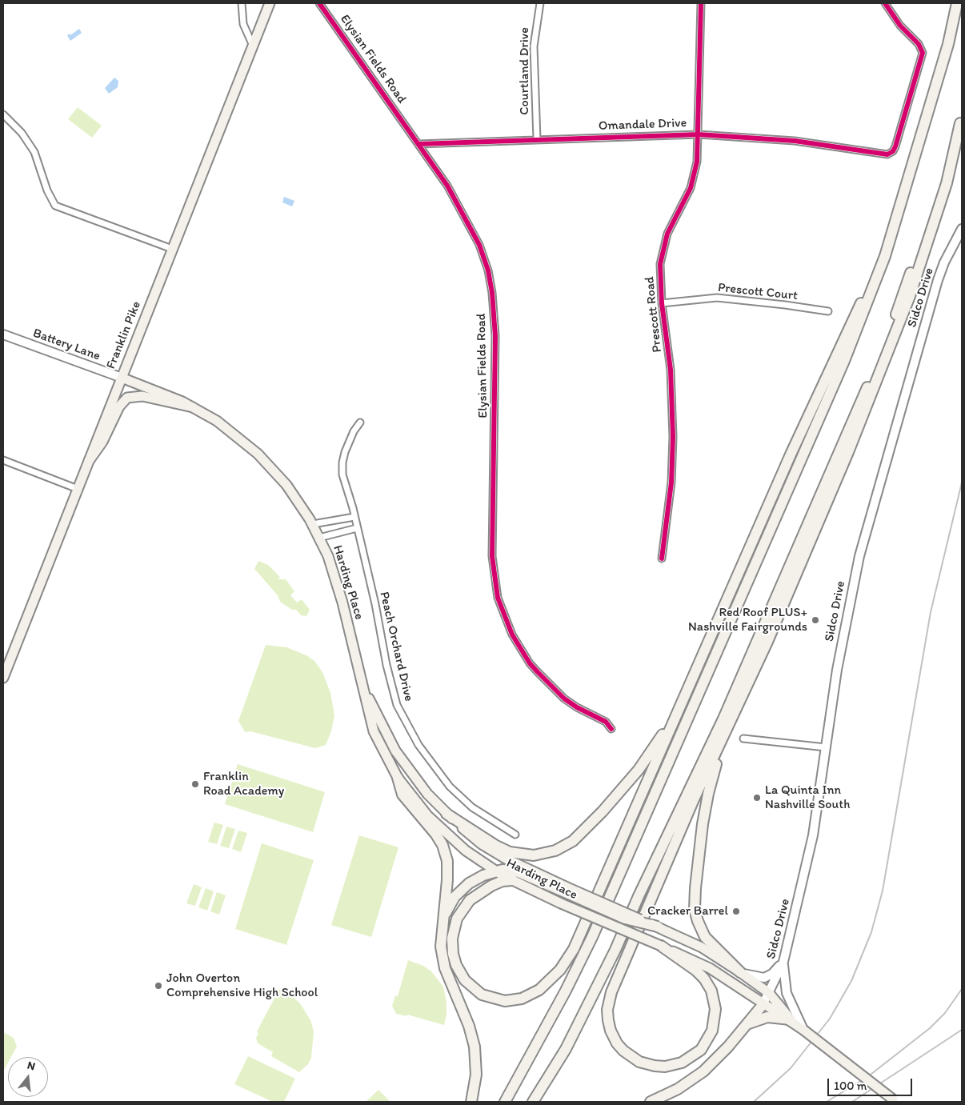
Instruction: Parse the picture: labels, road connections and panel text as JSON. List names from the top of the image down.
{
  "streets": {
    "main road": [
      "Sidco Drive",
      "Franklin Pike",
      "Battery Lane",
      "Harding Place"
    ],
    "street": [
      "Elysian Fields Road",
      "Courtland Drive",
      "Omandale Drive",
      "Prescott Court",
      "Prescott Road",
      "Peach Orchard Drive"
    ]
  },
  "crossings": [
    ["Elysian Fields Road", "Omandale Drive"],
    ["Courtland Drive", "Omandale Drive"],
    ["Omandale Drive", "Prescott Road"],
    ["Prescott Court", "Prescott Road"],
    ["Sidco Drive", "Harding Place"],
    ["Franklin Pike", "Battery Lane"],
    ["Franklin Pike", "Harding Place"],
    ["Battery Lane", "Harding Place"]
  ],
  "places": [
    "Red Roof PLUS+ Nashville Fairgrounds",
    "Franklin Road Academy",
    "La Quinta Inn Nashville South",
    "Cracker Barrel",
    "John Overton Comprehensive High School"
  ],
  "scale_bar": "100 m",
  "north": "top"
}
